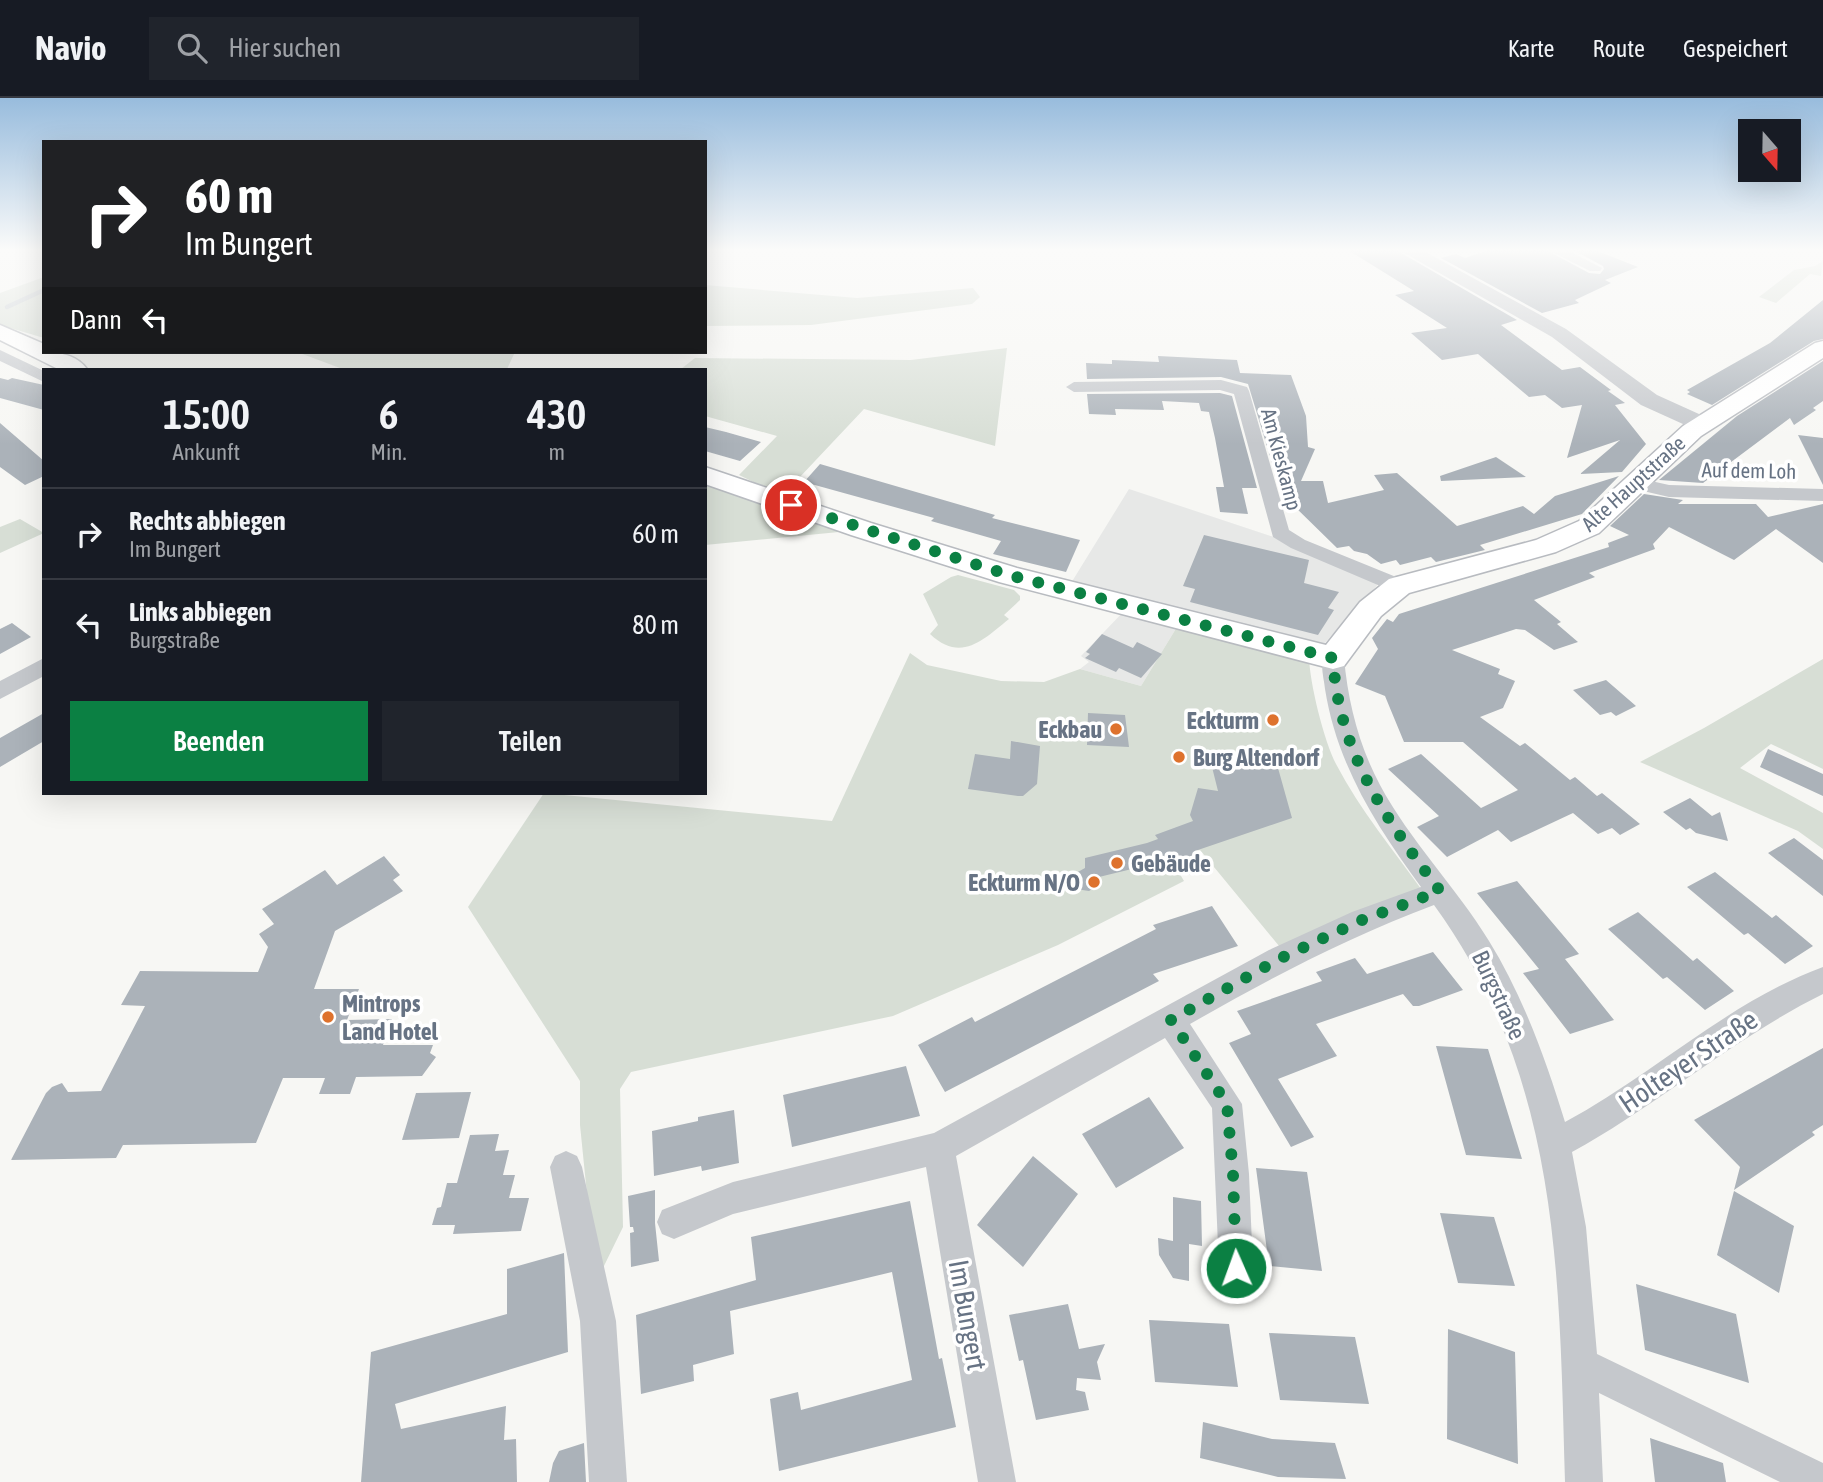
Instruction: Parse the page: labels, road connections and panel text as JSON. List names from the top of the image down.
{
  "streets": {
    "main road": ["Alte Hauptstraße"],
    "street": [
      "Am Kieskamp",
      "Auf dem Loh",
      "Burgstraße",
      "Holteyer Straße",
      "Im Bungert"
    ]
  },
  "crossings": [
    ["Am Kieskamp", "Alte Hauptstraße"],
    ["Auf dem Loh", "Alte Hauptstraße"],
    ["Alte Hauptstraße", "Burgstraße"],
    ["Burgstraße", "Holteyer Straße"]
  ],
  "places": [
    "Eckturm",
    "Eckbau",
    "Burg Altendorf",
    "Gebäude",
    "Eckturm N/O",
    "Mintrops Land Hotel"
  ],
  "north": "bottom",
  "page": {
    "header": "Navio",
    "search": "Hier suchen",
    "nav": ["Karte", "Route", "Gespeichert"],
    "turn": ["60 m", "Im Bungert"],
    "then": "Dann",
    "eta": [
      "15:00",
      "Ankunft",
      "6",
      "Min.",
      "430",
      "m"
    ],
    "list": [
      {
        "name": "Rechts abbiegen",
        "note": "Im Bungert",
        "value": "60 m"
      },
      {
        "name": "Links abbiegen",
        "note": "Burgstraße",
        "value": "80 m"
      }
    ],
    "buttons": ["Beenden", "Teilen"]
  }
}
